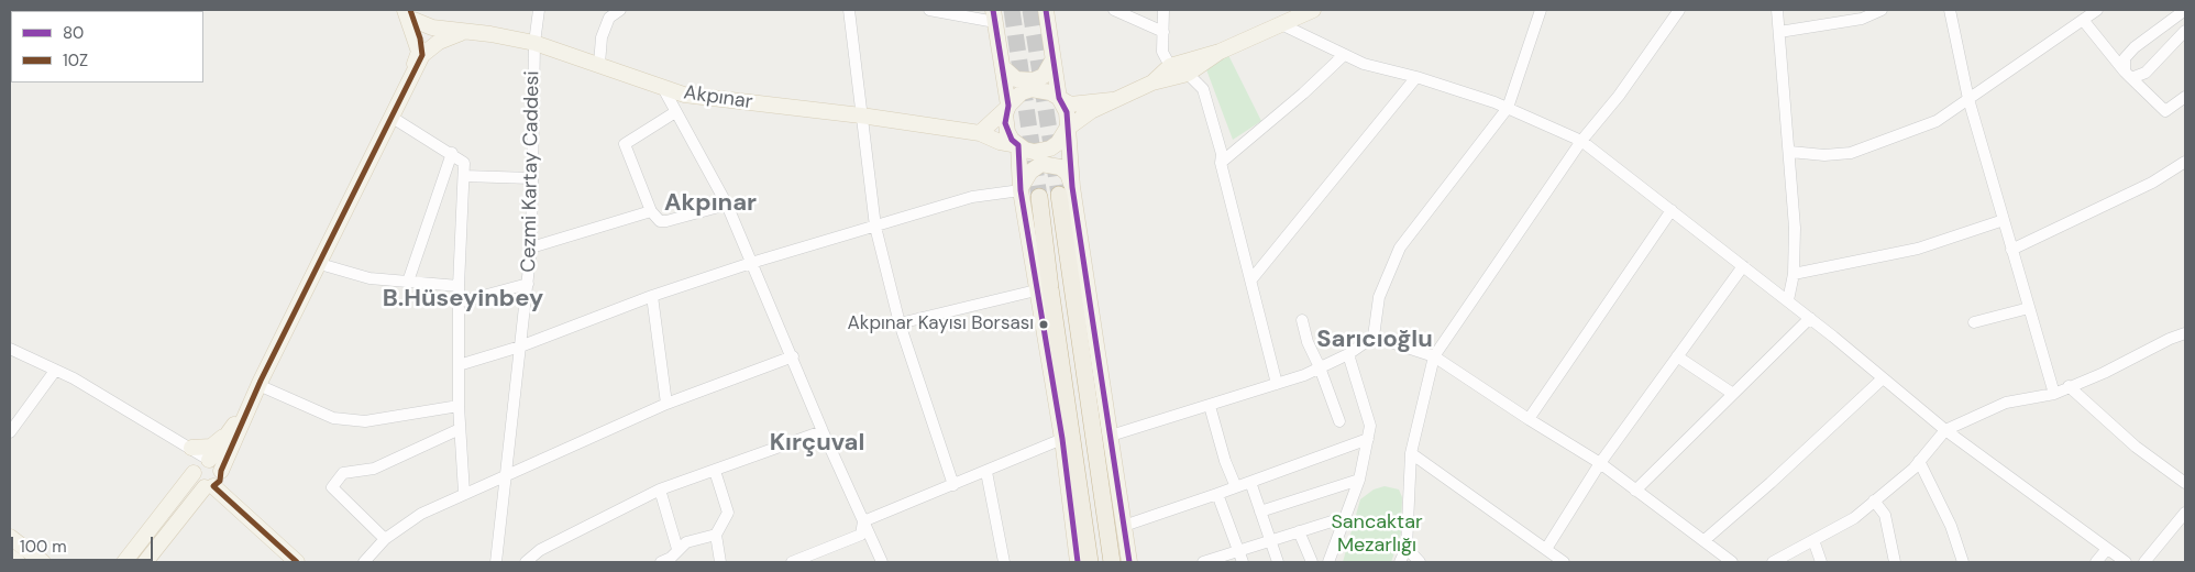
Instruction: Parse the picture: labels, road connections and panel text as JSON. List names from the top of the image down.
{
  "streets": {
    "main road": ["Akpınar"],
    "street": ["Cezmi Kartay Caddesi"]
  },
  "crossings": [
    ["Akpınar", "Cezmi Kartay Caddesi"]
  ],
  "districts": [
    "Akpınar",
    "B.Hüseyinbey",
    "Sarıcıoğlu",
    "Kırçuval"
  ],
  "parks": ["Sancaktar Mezarlığı"],
  "places": ["Akpınar Kayısı Borsası"],
  "lines": ["transit line 80", "transit line 10Z"],
  "legend": ["80", "10Z"],
  "scale_bar": "100 m"
}
